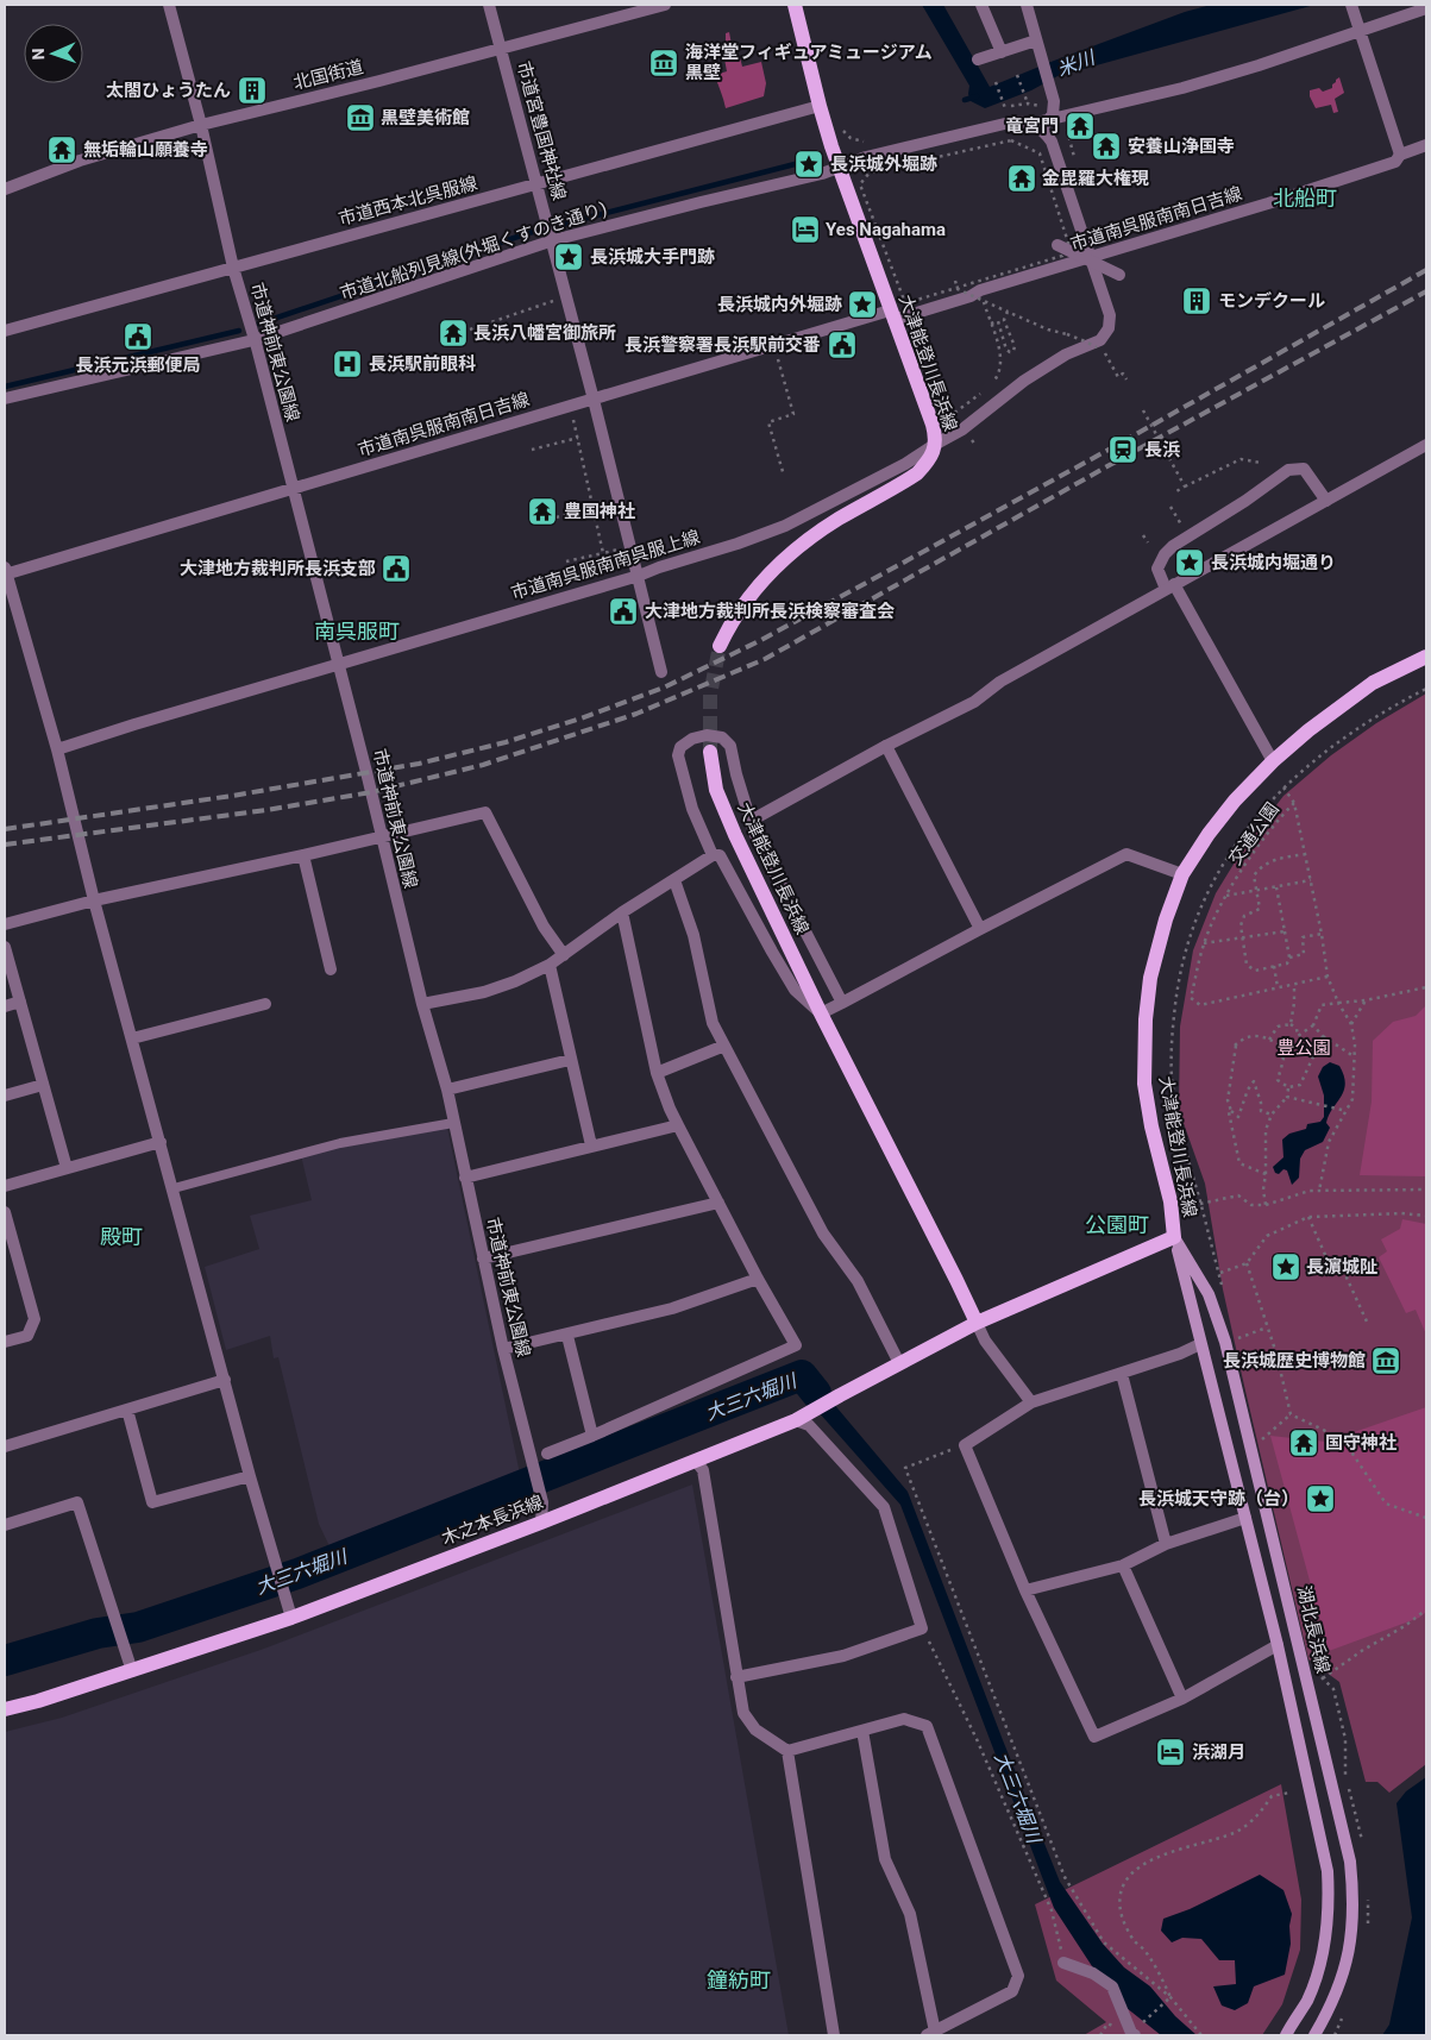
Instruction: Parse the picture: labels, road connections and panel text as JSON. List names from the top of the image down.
{
  "streets": {
    "main road": ["大津能登川長浜線", "木之本長浜線", "湖北長浜線"],
    "street": [
      "北国街道",
      "市道宮豊国神社線",
      "市道西本北呉服線",
      "市道南呉服南南日吉線",
      "市道北船列見線(外堀くすのき通り)",
      "市道神前東公園線",
      "市道南呉服南南呉服上線"
    ],
    "path": ["交通公園"]
  },
  "crossings": [
    ["北国街道", "市道宮豊国神社線"],
    ["北国街道", "市道神前東公園線"],
    ["市道宮豊国神社線", "市道西本北呉服線"],
    ["市道宮豊国神社線", "市道北船列見線(外堀くすのき通り)"],
    ["市道西本北呉服線", "市道神前東公園線"],
    ["市道西本北呉服線", "大津能登川長浜線"],
    ["市道南呉服南南日吉線", "市道神前東公園線"],
    ["市道南呉服南南日吉線", "大津能登川長浜線"],
    ["市道南呉服南南日吉線", "市道南呉服南南呉服上線"],
    ["市道北船列見線(外堀くすのき通り)", "市道神前東公園線"],
    ["市道北船列見線(外堀くすのき通り)", "大津能登川長浜線"],
    ["市道神前東公園線", "市道南呉服南南呉服上線"],
    ["市道神前東公園線", "木之本長浜線"],
    ["大津能登川長浜線", "市道南呉服南南呉服上線"],
    ["大津能登川長浜線", "木之本長浜線"],
    ["大津能登川長浜線", "湖北長浜線"]
  ],
  "districts": [
    "北船町",
    "南呉服町",
    "公園町",
    "殿町",
    "鐘紡町"
  ],
  "water": ["米川", "大三六堀川"],
  "parks": ["豊公園"],
  "places": {
    "museum": ["海洋堂フィギュアミュージアム 黒壁", "黒壁美術館", "長浜城歴史博物館"],
    "building": ["太閤ひょうたん", "モンデクール"],
    "temple": [
      "竜宮門",
      "安養山浄国寺",
      "無垢輪山願養寺",
      "金毘羅大権現",
      "長浜八幡宮御旅所",
      "豊国神社",
      "国守神社"
    ],
    "place": [
      "長浜城外堀跡",
      "長浜城大手門跡",
      "長浜城内外堀跡",
      "長浜城内堀通り",
      "長濵城阯",
      "長浜城天守跡（台）"
    ],
    "hotel": ["Yes Nagahama", "浜湖月"],
    "public building": [
      "長浜元浜郵便局",
      "長浜警察署長浜駅前交番",
      "大津地方裁判所長浜支部",
      "大津地方裁判所長浜検察審査会"
    ],
    "hospital": ["長浜駅前眼科"],
    "station": ["長浜"]
  },
  "north": "left"
}
